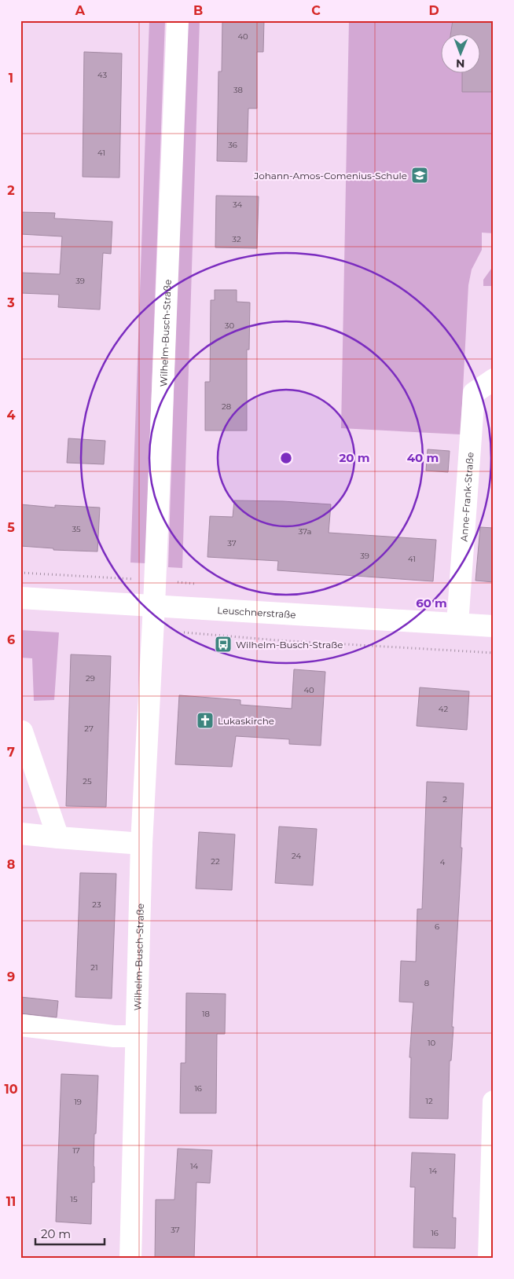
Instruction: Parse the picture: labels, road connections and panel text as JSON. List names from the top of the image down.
{
  "streets": {
    "street": ["Wilhelm-Busch-Straße", "Anne-Frank-Straße", "Leuschnerstraße"]
  },
  "crossings": [
    ["Wilhelm-Busch-Straße", "Leuschnerstraße"],
    ["Anne-Frank-Straße", "Leuschnerstraße"]
  ],
  "places": {
    "school or university": ["Johann-Amos-Comenius-Schule"],
    "bus stop": ["Wilhelm-Busch-Straße"],
    "church": ["Lukaskirche"]
  },
  "house_numbers": [
    "40",
    "43",
    "38",
    "36",
    "41",
    "34",
    "32",
    "39",
    "30",
    "28",
    "35",
    "37a",
    "37",
    "39",
    "41",
    "29",
    "40",
    "42",
    "27",
    "25",
    "2",
    "24",
    "22",
    "4",
    "23",
    "6",
    "21",
    "8",
    "18",
    "10",
    "16",
    "12",
    "19",
    "17",
    "14",
    "14",
    "15",
    "37",
    "16"
  ],
  "scale_bar": "20 m",
  "north": "bottom",
  "grid": {
    "columns": [
      "A",
      "B",
      "C",
      "D"
    ],
    "rows": [
      "1",
      "2",
      "3",
      "4",
      "5",
      "6",
      "7",
      "8",
      "9",
      "10",
      "11"
    ]
  },
  "rings": ["20 m", "40 m", "60 m"]
}
